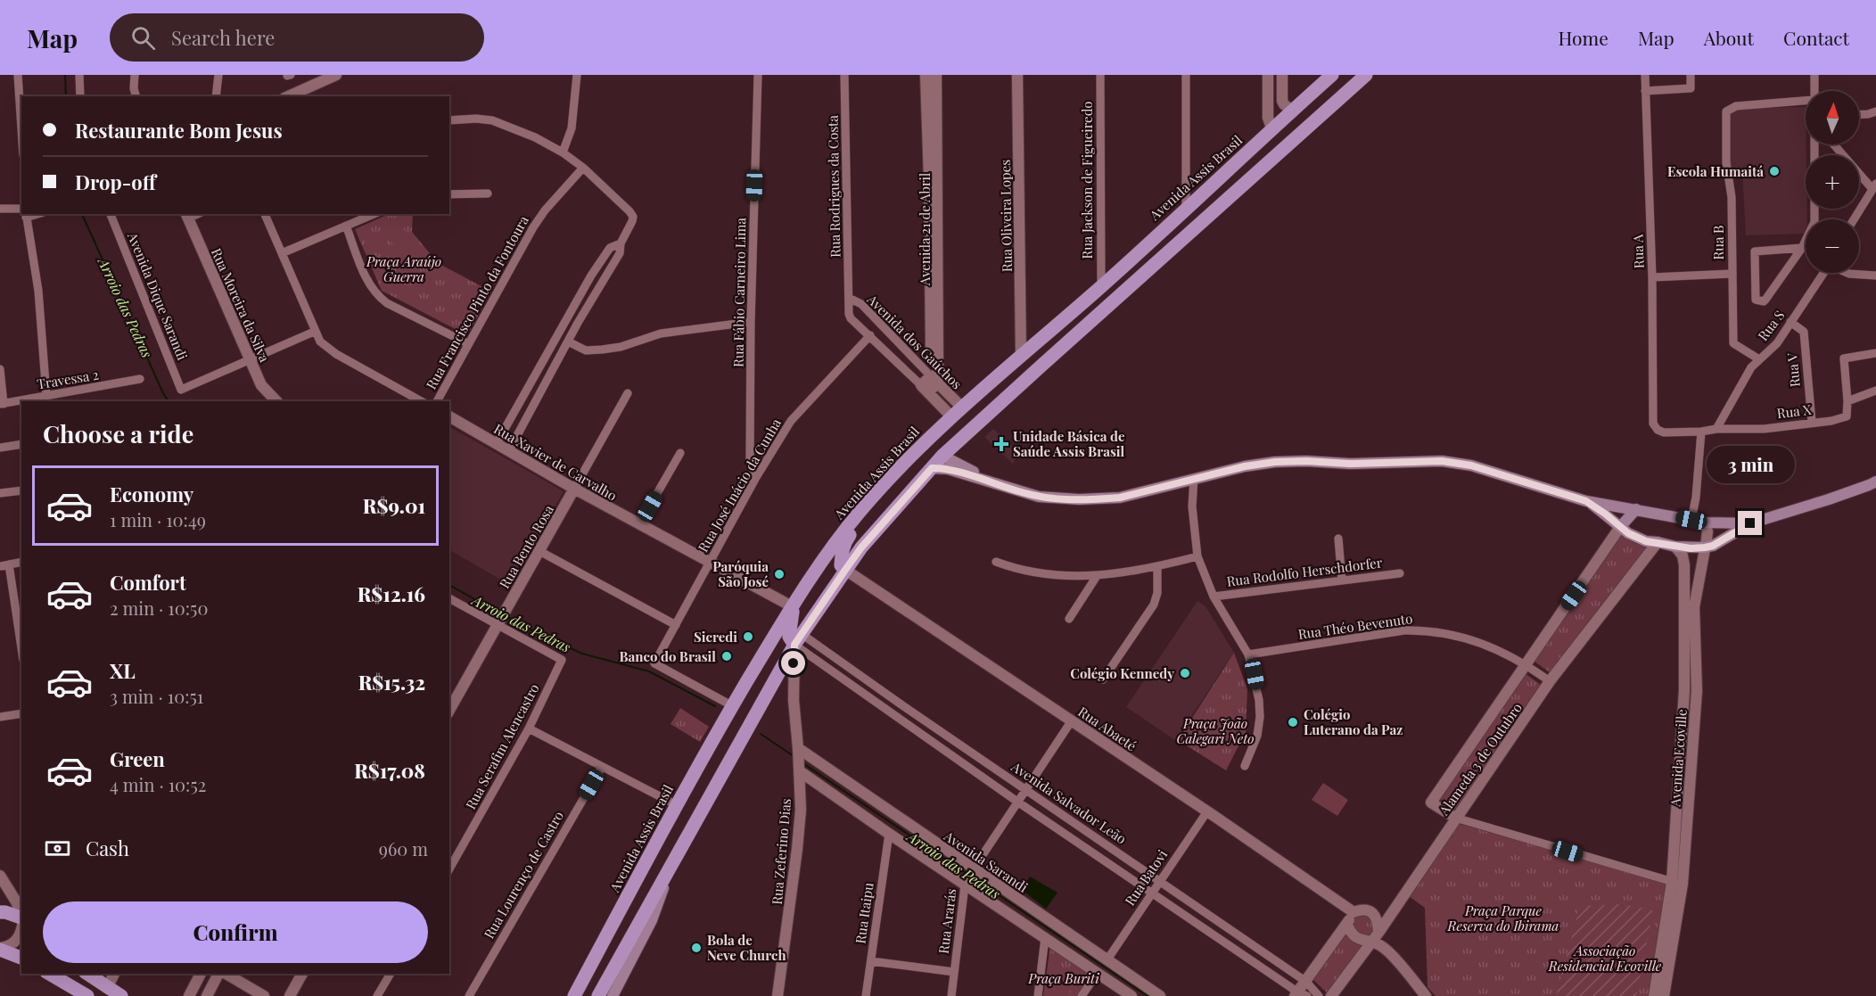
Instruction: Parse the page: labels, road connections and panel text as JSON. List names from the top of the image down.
{
  "streets": {
    "main road": ["Avenida Assis Brasil"],
    "street": [
      "Rua Jackson de Figueiredo",
      "Rua Rodrigues da Costa",
      "Rua Oliveira Lopes",
      "Avenida 21 de Abril",
      "Rua B",
      "Rua A",
      "Rua Fábio Carneiro Lima",
      "Avenida Dique Sarandi",
      "Rua Francisco Pinto da Fontoura",
      "Rua Moreira da Silva",
      "Rua S",
      "Avenida dos Gaúchos",
      "Rua V",
      "Travessa 2",
      "Rua X",
      "Rua Xavier de Carvalho",
      "Rua José Inácio da Cunha",
      "Rua Bento Rosa",
      "Rua Rodolfo Herschdorfer",
      "Rua Théo Bevenuto",
      "Rua Abaeté",
      "Rua Serafim Alencastro",
      "Avenida Ecoville",
      "Alameda 3 de Outubro",
      "Avenida Salvador Leão",
      "Rua Zeferino Dias",
      "Avenida Sarandi",
      "Rua Lourenço de Castro",
      "Rua Batovi",
      "Rua Itaipu",
      "Rua Ararás"
    ]
  },
  "crossings": [
    ["Avenida Assis Brasil", "Rua Jackson de Figueiredo"],
    ["Avenida Assis Brasil", "Rua Oliveira Lopes"],
    ["Avenida Assis Brasil", "Avenida dos Gaúchos"],
    ["Avenida Assis Brasil", "Rua Xavier de Carvalho"],
    ["Avenida Assis Brasil", "Rua José Inácio da Cunha"],
    ["Rua Rodrigues da Costa", "Avenida dos Gaúchos"],
    ["Avenida 21 de Abril", "Avenida dos Gaúchos"],
    ["Rua B", "Rua S"],
    ["Rua A", "Rua X"],
    ["Rua Fábio Carneiro Lima", "Rua José Inácio da Cunha"],
    ["Avenida Dique Sarandi", "Rua Moreira da Silva"],
    ["Rua S", "Rua V"],
    ["Rua S", "Rua X"],
    ["Avenida dos Gaúchos", "Rua José Inácio da Cunha"],
    ["Rua V", "Rua X"],
    ["Rua Xavier de Carvalho", "Rua José Inácio da Cunha"],
    ["Rua Xavier de Carvalho", "Rua Bento Rosa"],
    ["Rua Bento Rosa", "Rua Serafim Alencastro"],
    ["Rua Théo Bevenuto", "Alameda 3 de Outubro"],
    ["Rua Abaeté", "Alameda 3 de Outubro"],
    ["Rua Abaeté", "Rua Batovi"],
    ["Rua Abaeté", "Rua Ararás"],
    ["Avenida Salvador Leão", "Rua Zeferino Dias"],
    ["Avenida Salvador Leão", "Rua Batovi"],
    ["Avenida Salvador Leão", "Rua Ararás"],
    ["Rua Zeferino Dias", "Avenida Sarandi"],
    ["Avenida Sarandi", "Rua Batovi"],
    ["Avenida Sarandi", "Rua Itaipu"],
    ["Avenida Sarandi", "Rua Ararás"]
  ],
  "water": ["Arroio das Pedras"],
  "parks": [
    "Praça Araújo Guerra",
    "Praça João Calegari Neto",
    "Praça Parque Reserva do Ibirama",
    "Associação Residencial Ecoville",
    "Praça Buriti"
  ],
  "places": {
    "other": [
      "Escola Humaitá",
      "Paróquia São José",
      "Sicredi",
      "Banco do Brasil",
      "Colégio Kennedy",
      "Colégio Luterano da Paz",
      "Bola de Neve Church"
    ],
    "health": ["Unidade Básica de Saúde Assis Brasil"]
  },
  "north": "top",
  "page": {
    "header": "Map",
    "search": "Search here",
    "nav": [
      "Home",
      "Map",
      "About",
      "Contact"
    ],
    "map_buttons": ["+", "−"],
    "banner": ["Restaurante Bom Jesus", "Drop-off"],
    "heading": "Choose a ride",
    "bubble": "3 min",
    "list": [
      {
        "name": "Economy",
        "note": "1 min · 10:49",
        "value": "R$9.01"
      },
      {
        "name": "Comfort",
        "note": "2 min · 10:50",
        "value": "R$12.16"
      },
      {
        "name": "XL",
        "note": "3 min · 10:51",
        "value": "R$15.32"
      },
      {
        "name": "Green",
        "note": "4 min · 10:52",
        "value": "R$17.08"
      }
    ],
    "pay": ["Cash", "960 m"],
    "buttons": "Confirm"
  }
}
